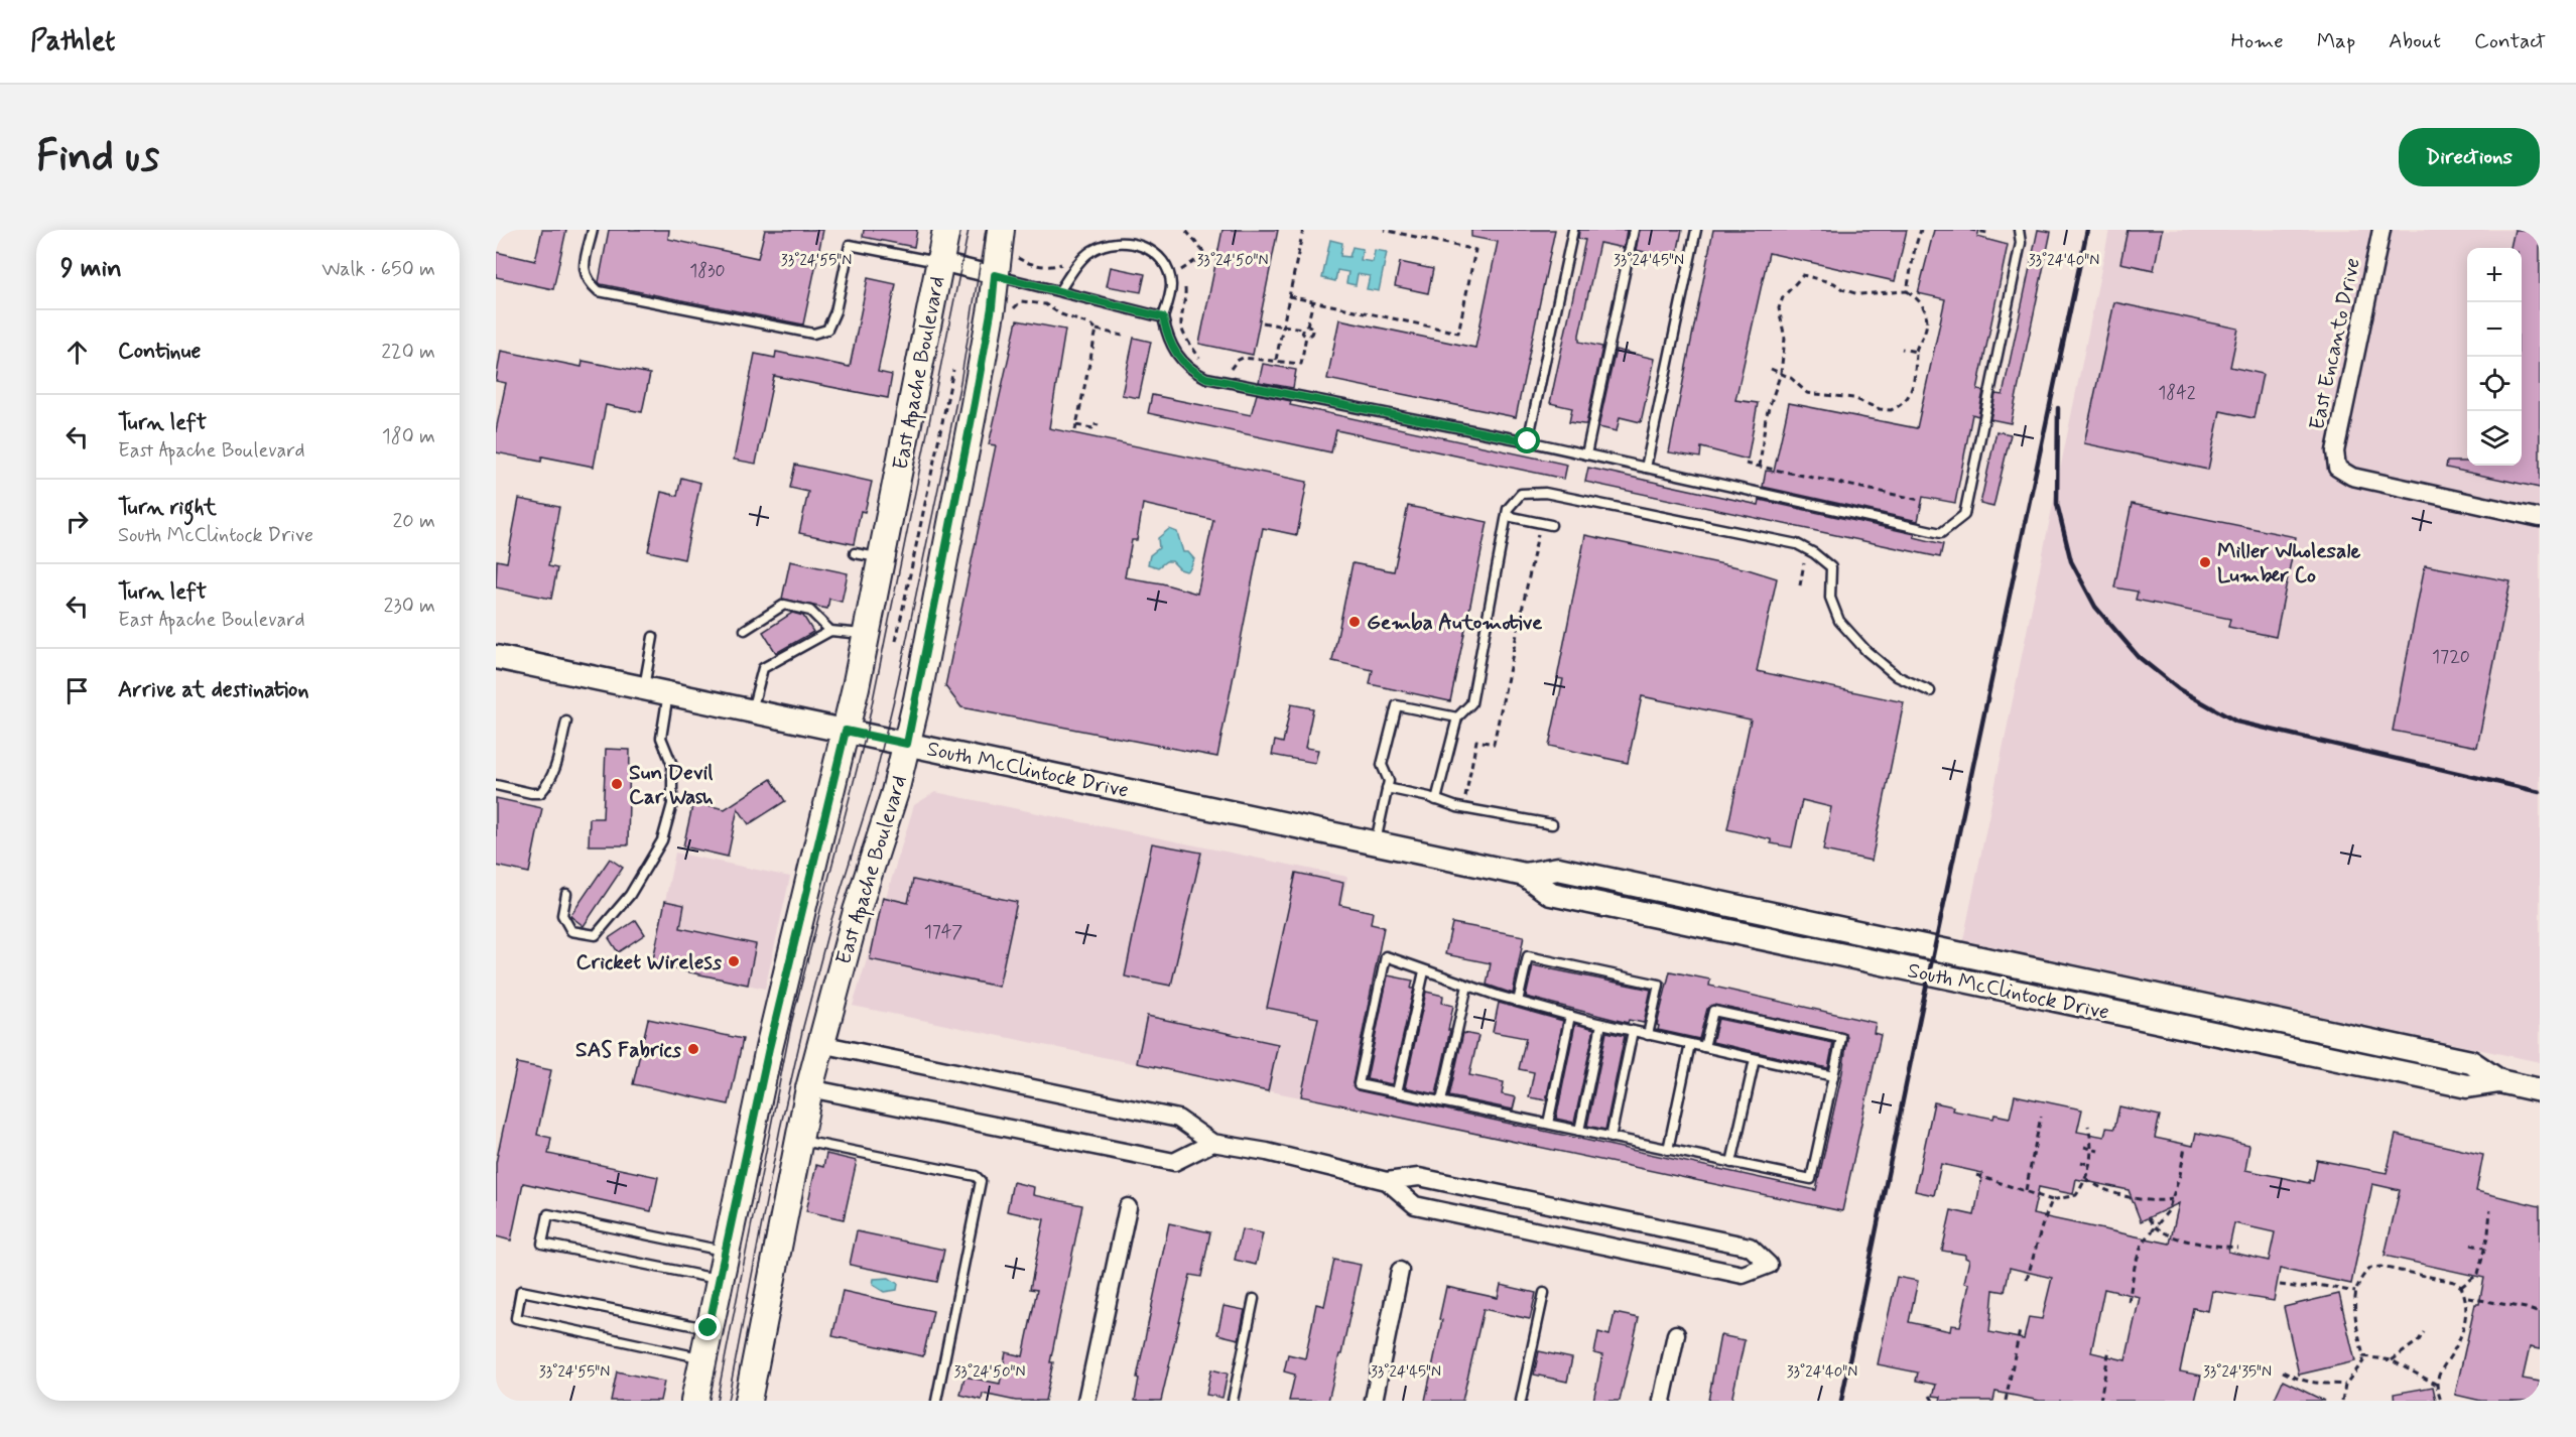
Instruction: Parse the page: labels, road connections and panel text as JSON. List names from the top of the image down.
{
  "streets": {
    "main road": ["East Apache Boulevard", "South McClintock Drive"],
    "street": ["East Encanto Drive"]
  },
  "crossings": [
    ["East Apache Boulevard", "South McClintock Drive"]
  ],
  "places": [
    "Miller Wholesale Lumber Co",
    "Gemba Automotive",
    "Sun Devil Car Wash",
    "Cricket Wireless",
    "SAS Fabrics"
  ],
  "house_numbers": [
    "1830",
    "1842",
    "1720",
    "1747"
  ],
  "page": {
    "header": "Pathlet",
    "nav": [
      "Home",
      "Map",
      "About",
      "Contact"
    ],
    "buttons": "Directions",
    "title": "Find us",
    "heading": ["9 min", "Walk · 650 m"],
    "map_buttons": ["+", "−"],
    "list": [
      ["Continue", "220 m"],
      ["Turn left", "East Apache Boulevard", "180 m"],
      ["Turn right", "South McClintock Drive", "20 m"],
      ["Turn left", "East Apache Boulevard", "230 m"],
      "Arrive at destination"
    ]
  },
  "coordinates": [
    "33°24'55\"N",
    "33°24'50\"N",
    "33°24'45\"N",
    "33°24'40\"N",
    "33°24'35\"N"
  ]
}
